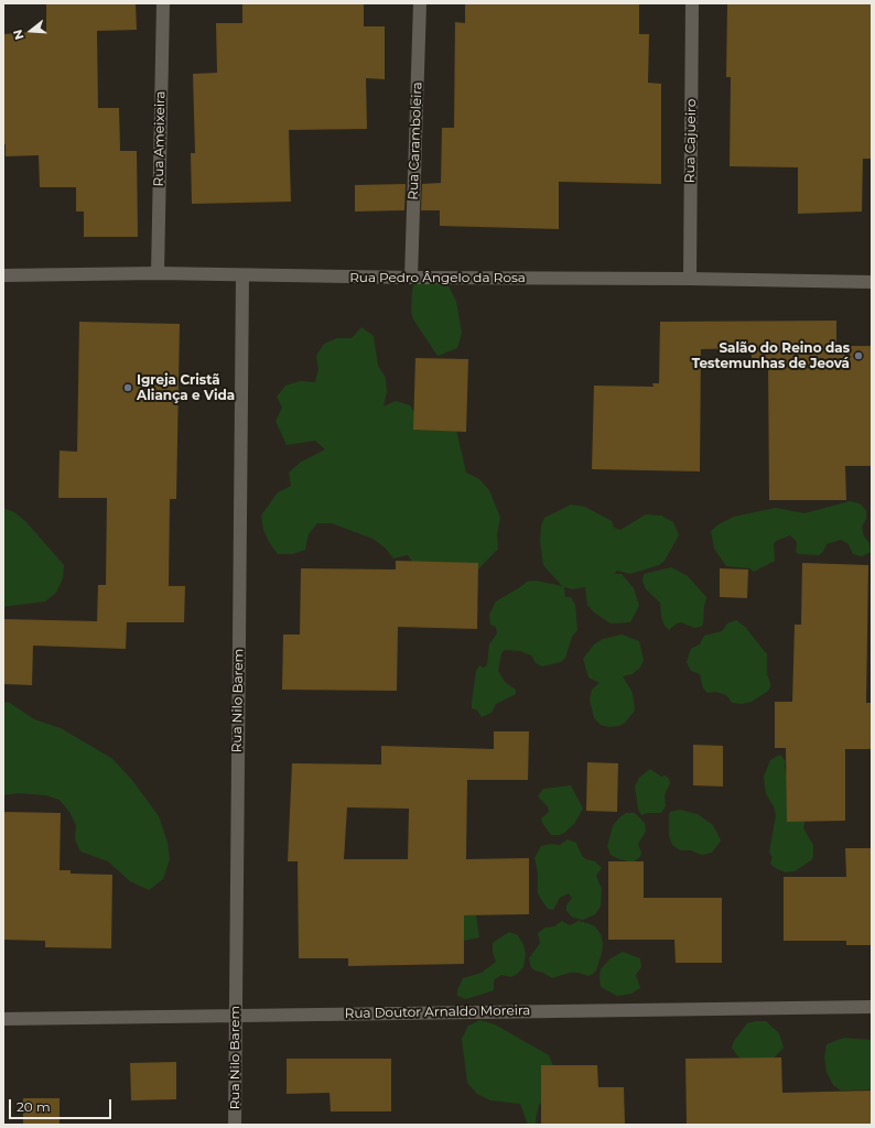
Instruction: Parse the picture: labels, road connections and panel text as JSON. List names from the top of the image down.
{
  "streets": {
    "street": [
      "Rua Ameixeira",
      "Rua Caramboleira",
      "Rua Cajueiro",
      "Rua Pedro Ângelo da Rosa",
      "Rua Nilo Barem",
      "Rua Doutor Arnaldo Moreira"
    ]
  },
  "crossings": [
    ["Rua Ameixeira", "Rua Pedro Ângelo da Rosa"],
    ["Rua Caramboleira", "Rua Pedro Ângelo da Rosa"],
    ["Rua Cajueiro", "Rua Pedro Ângelo da Rosa"],
    ["Rua Pedro Ângelo da Rosa", "Rua Nilo Barem"],
    ["Rua Nilo Barem", "Rua Doutor Arnaldo Moreira"]
  ],
  "places": ["Salão do Reino das Testemunhas de Jeová", "Igreja Cristã Aliança e Vida"],
  "scale_bar": "20 m",
  "north": "left"
}
